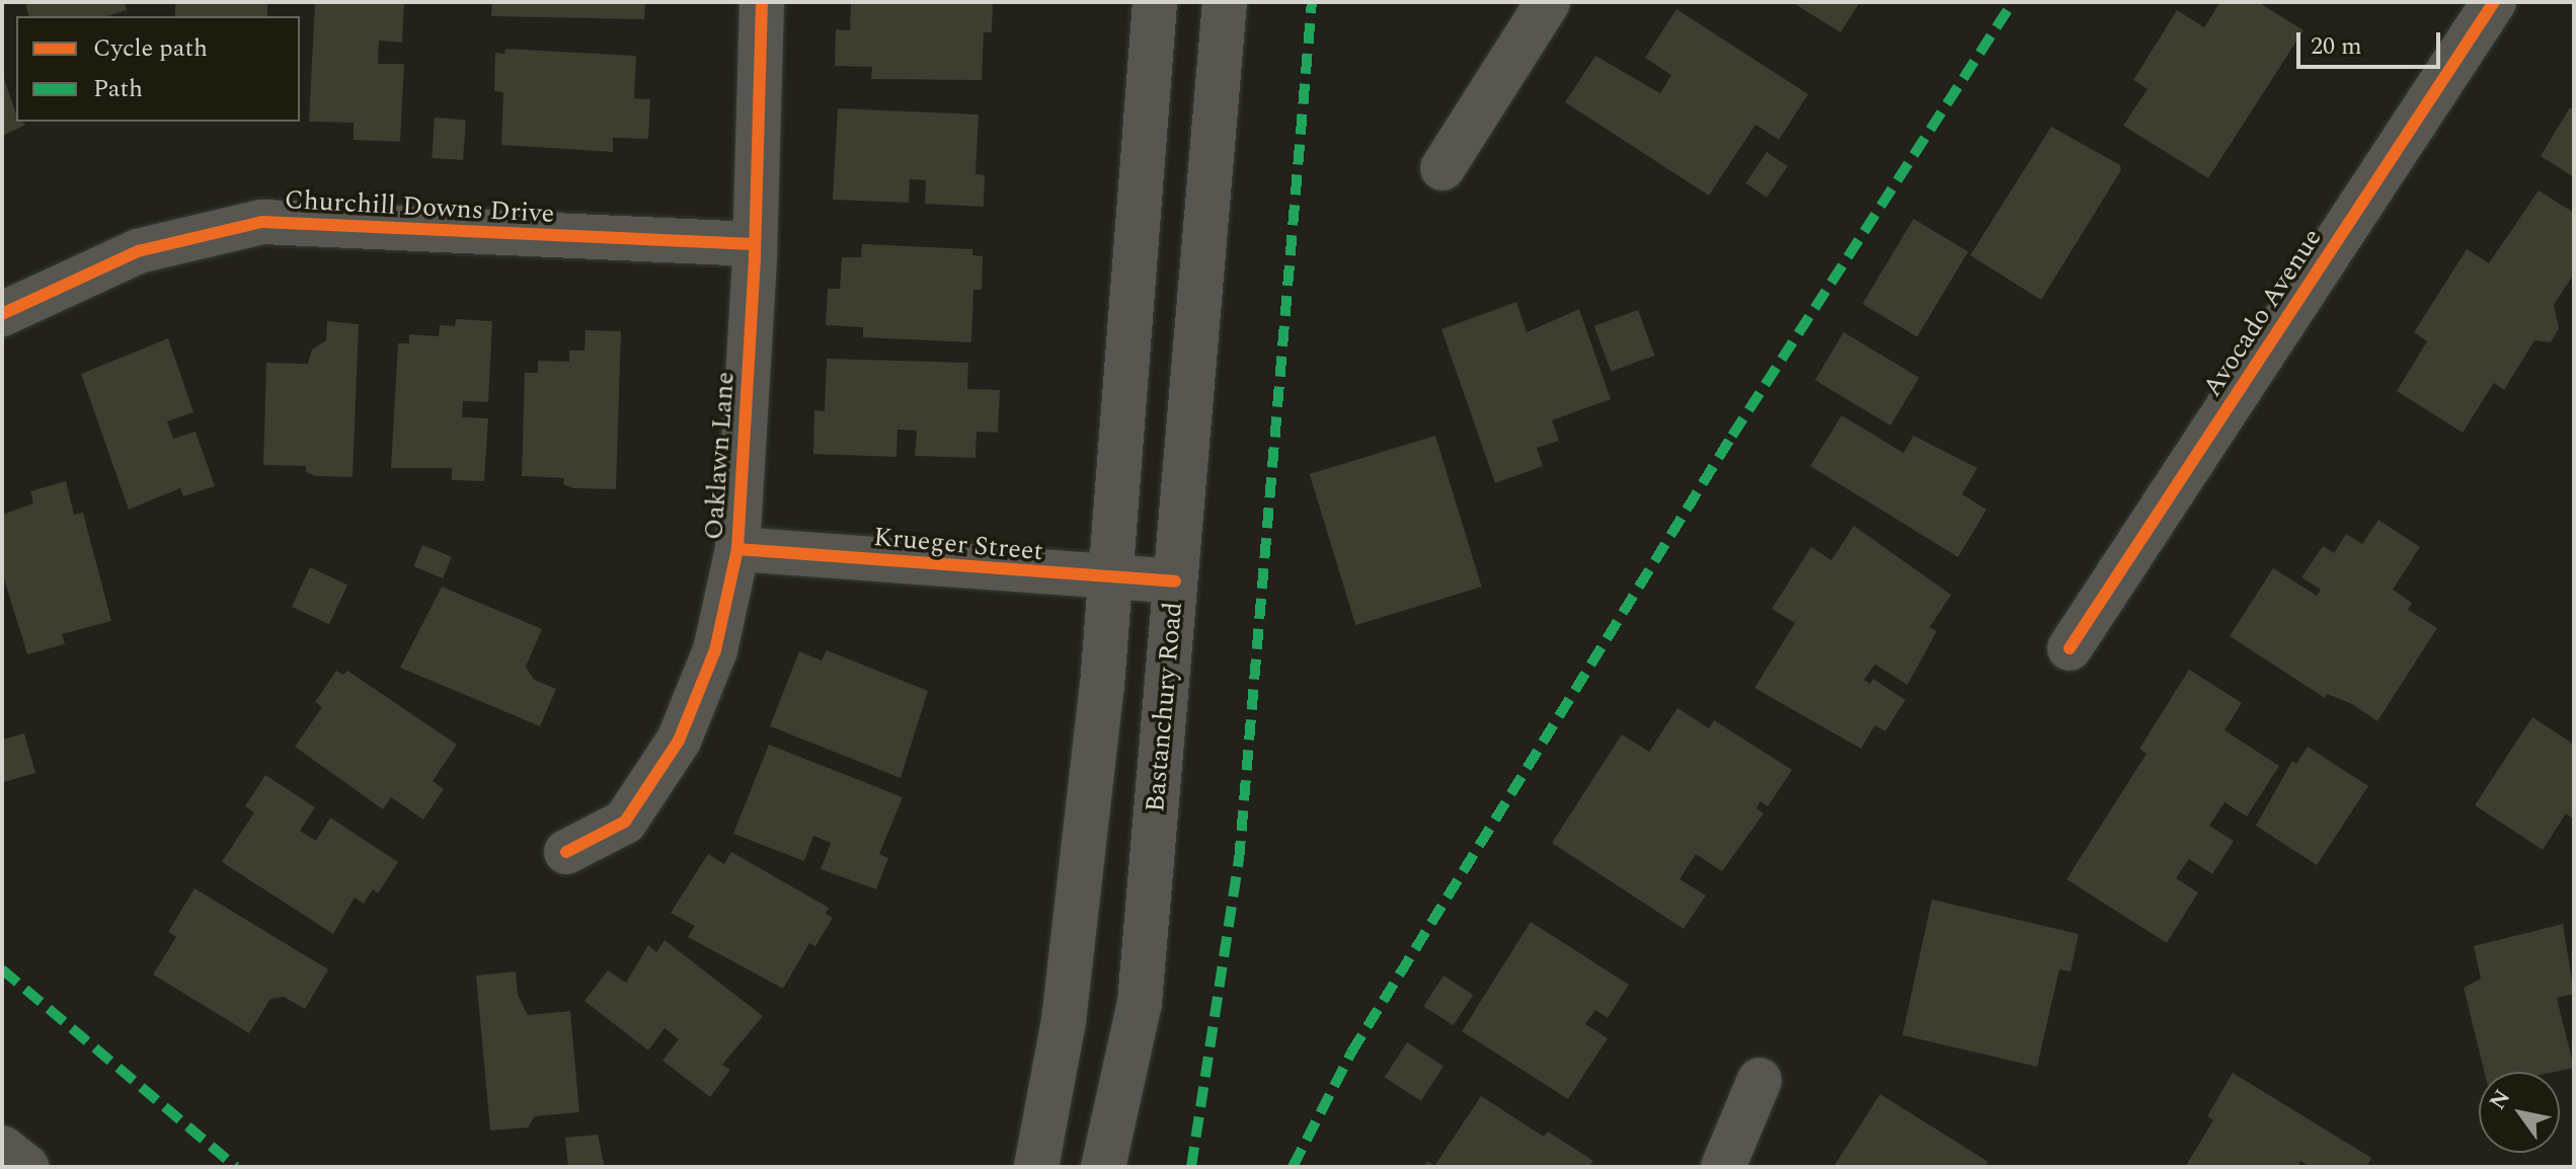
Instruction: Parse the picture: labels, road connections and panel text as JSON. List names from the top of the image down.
{
  "streets": {
    "street": [
      "Churchill Downs Drive",
      "Avocado Avenue",
      "Oaklawn Lane",
      "Krueger Street",
      "Bastanchury Road"
    ]
  },
  "crossings": [
    ["Churchill Downs Drive", "Oaklawn Lane"],
    ["Oaklawn Lane", "Krueger Street"],
    ["Krueger Street", "Bastanchury Road"]
  ],
  "legend": ["Cycle path", "Path"],
  "scale_bar": "20 m",
  "north": "top left"
}
